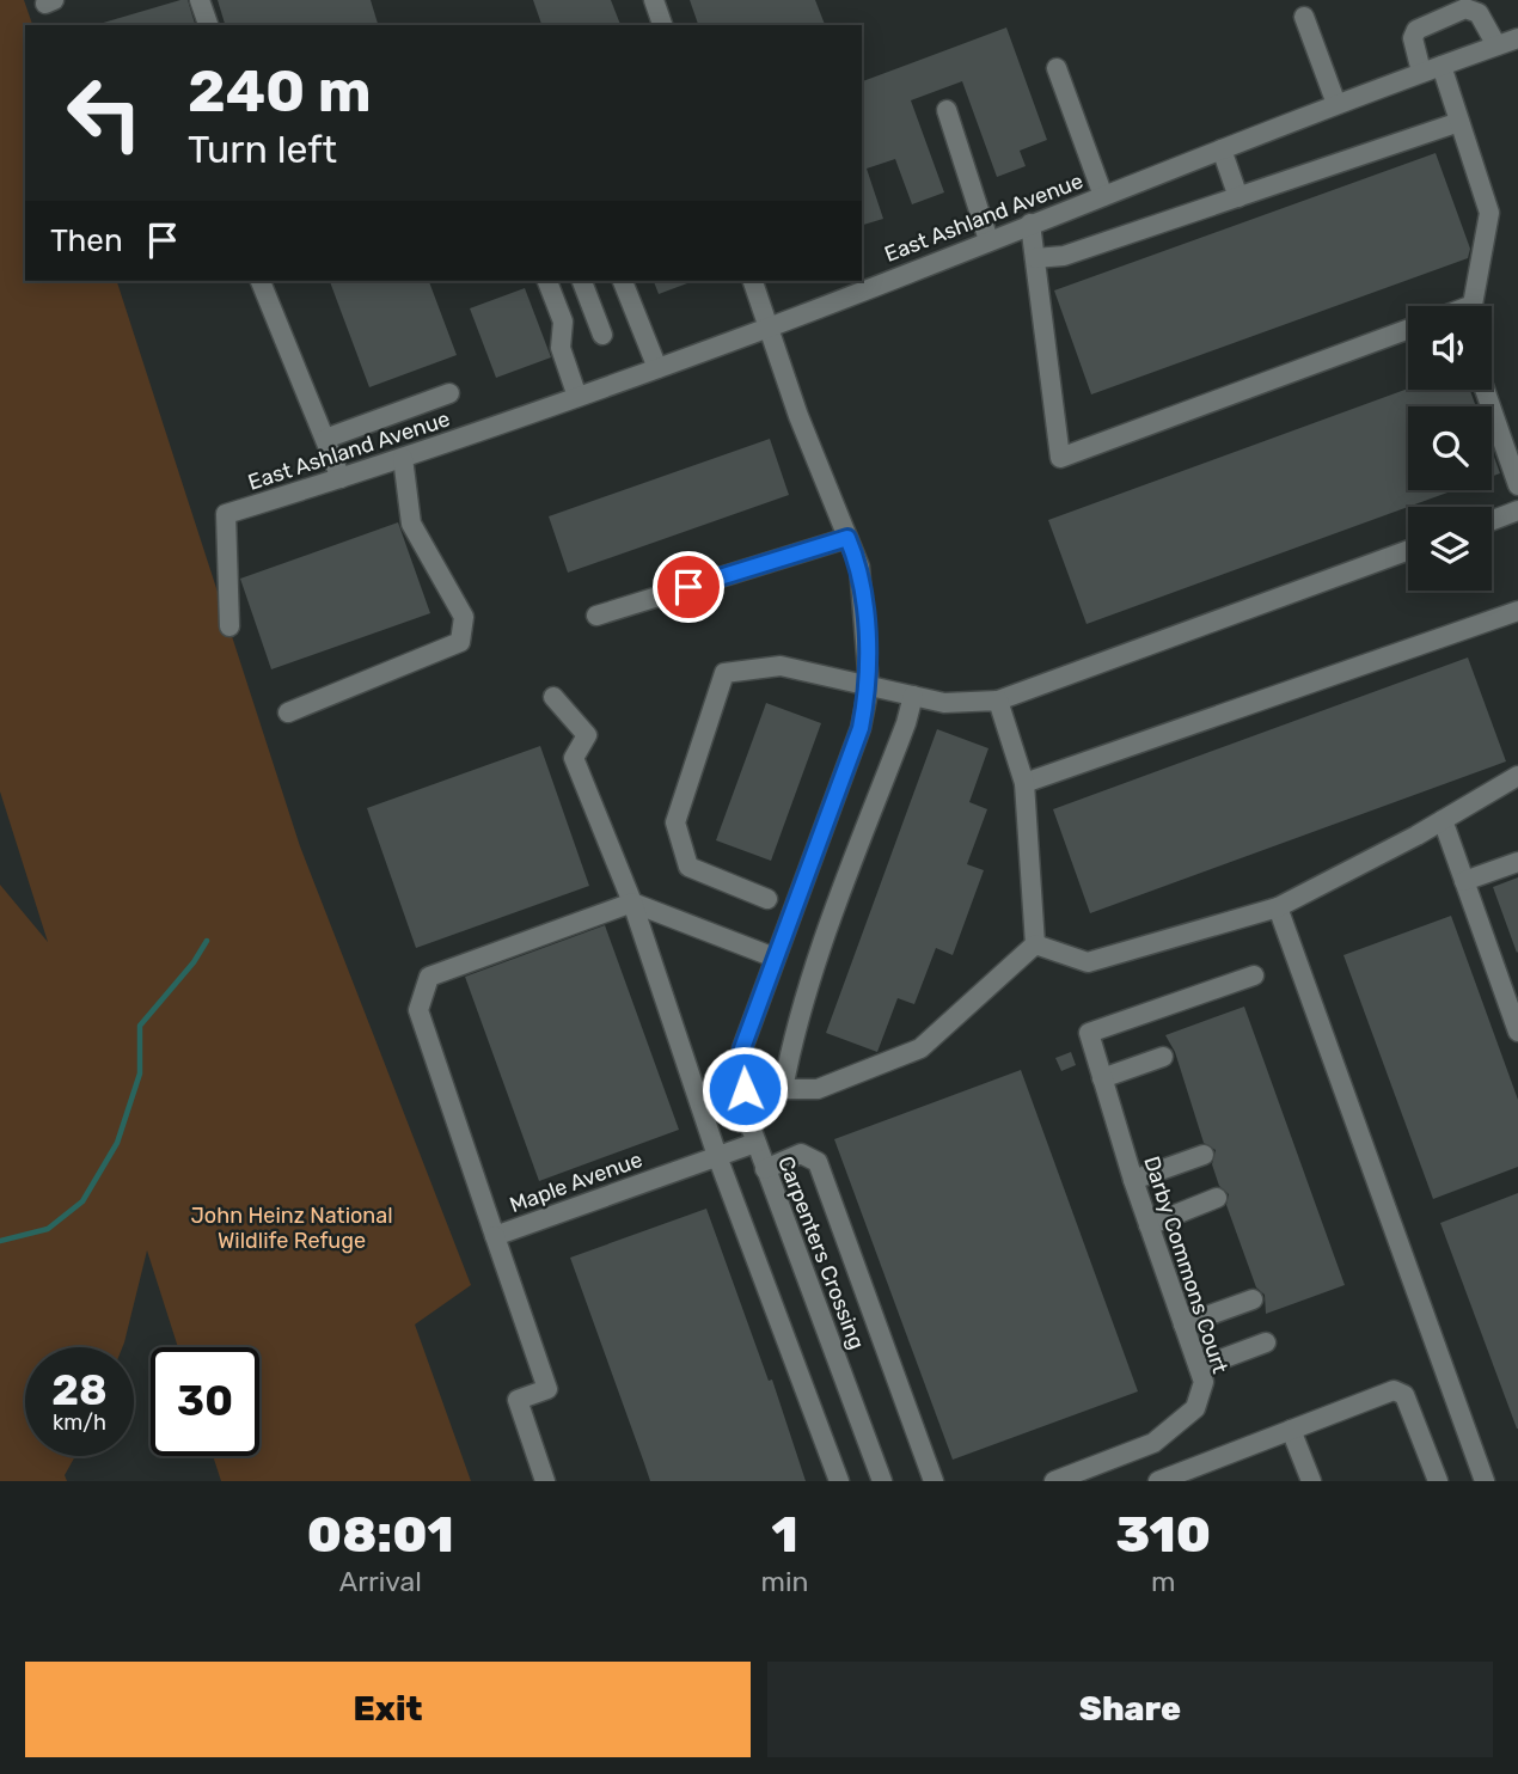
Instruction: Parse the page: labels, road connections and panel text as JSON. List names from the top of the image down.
{
  "streets": {
    "street": [
      "East Ashland Avenue",
      "Maple Avenue",
      "Carpenters Crossing",
      "Darby Commons Court"
    ]
  },
  "crossings": [
    ["East Ashland Avenue", "Carpenters Crossing"],
    ["Maple Avenue", "Carpenters Crossing"]
  ],
  "parks": ["John Heinz National Wildlife Refuge"],
  "page": {
    "turn": ["240 m", "Turn left"],
    "then": "Then",
    "speed": "28 km/h",
    "limit": "30",
    "eta": [
      "08:01",
      "Arrival",
      "1",
      "min",
      "310",
      "m"
    ],
    "buttons": ["Exit", "Share"]
  }
}
